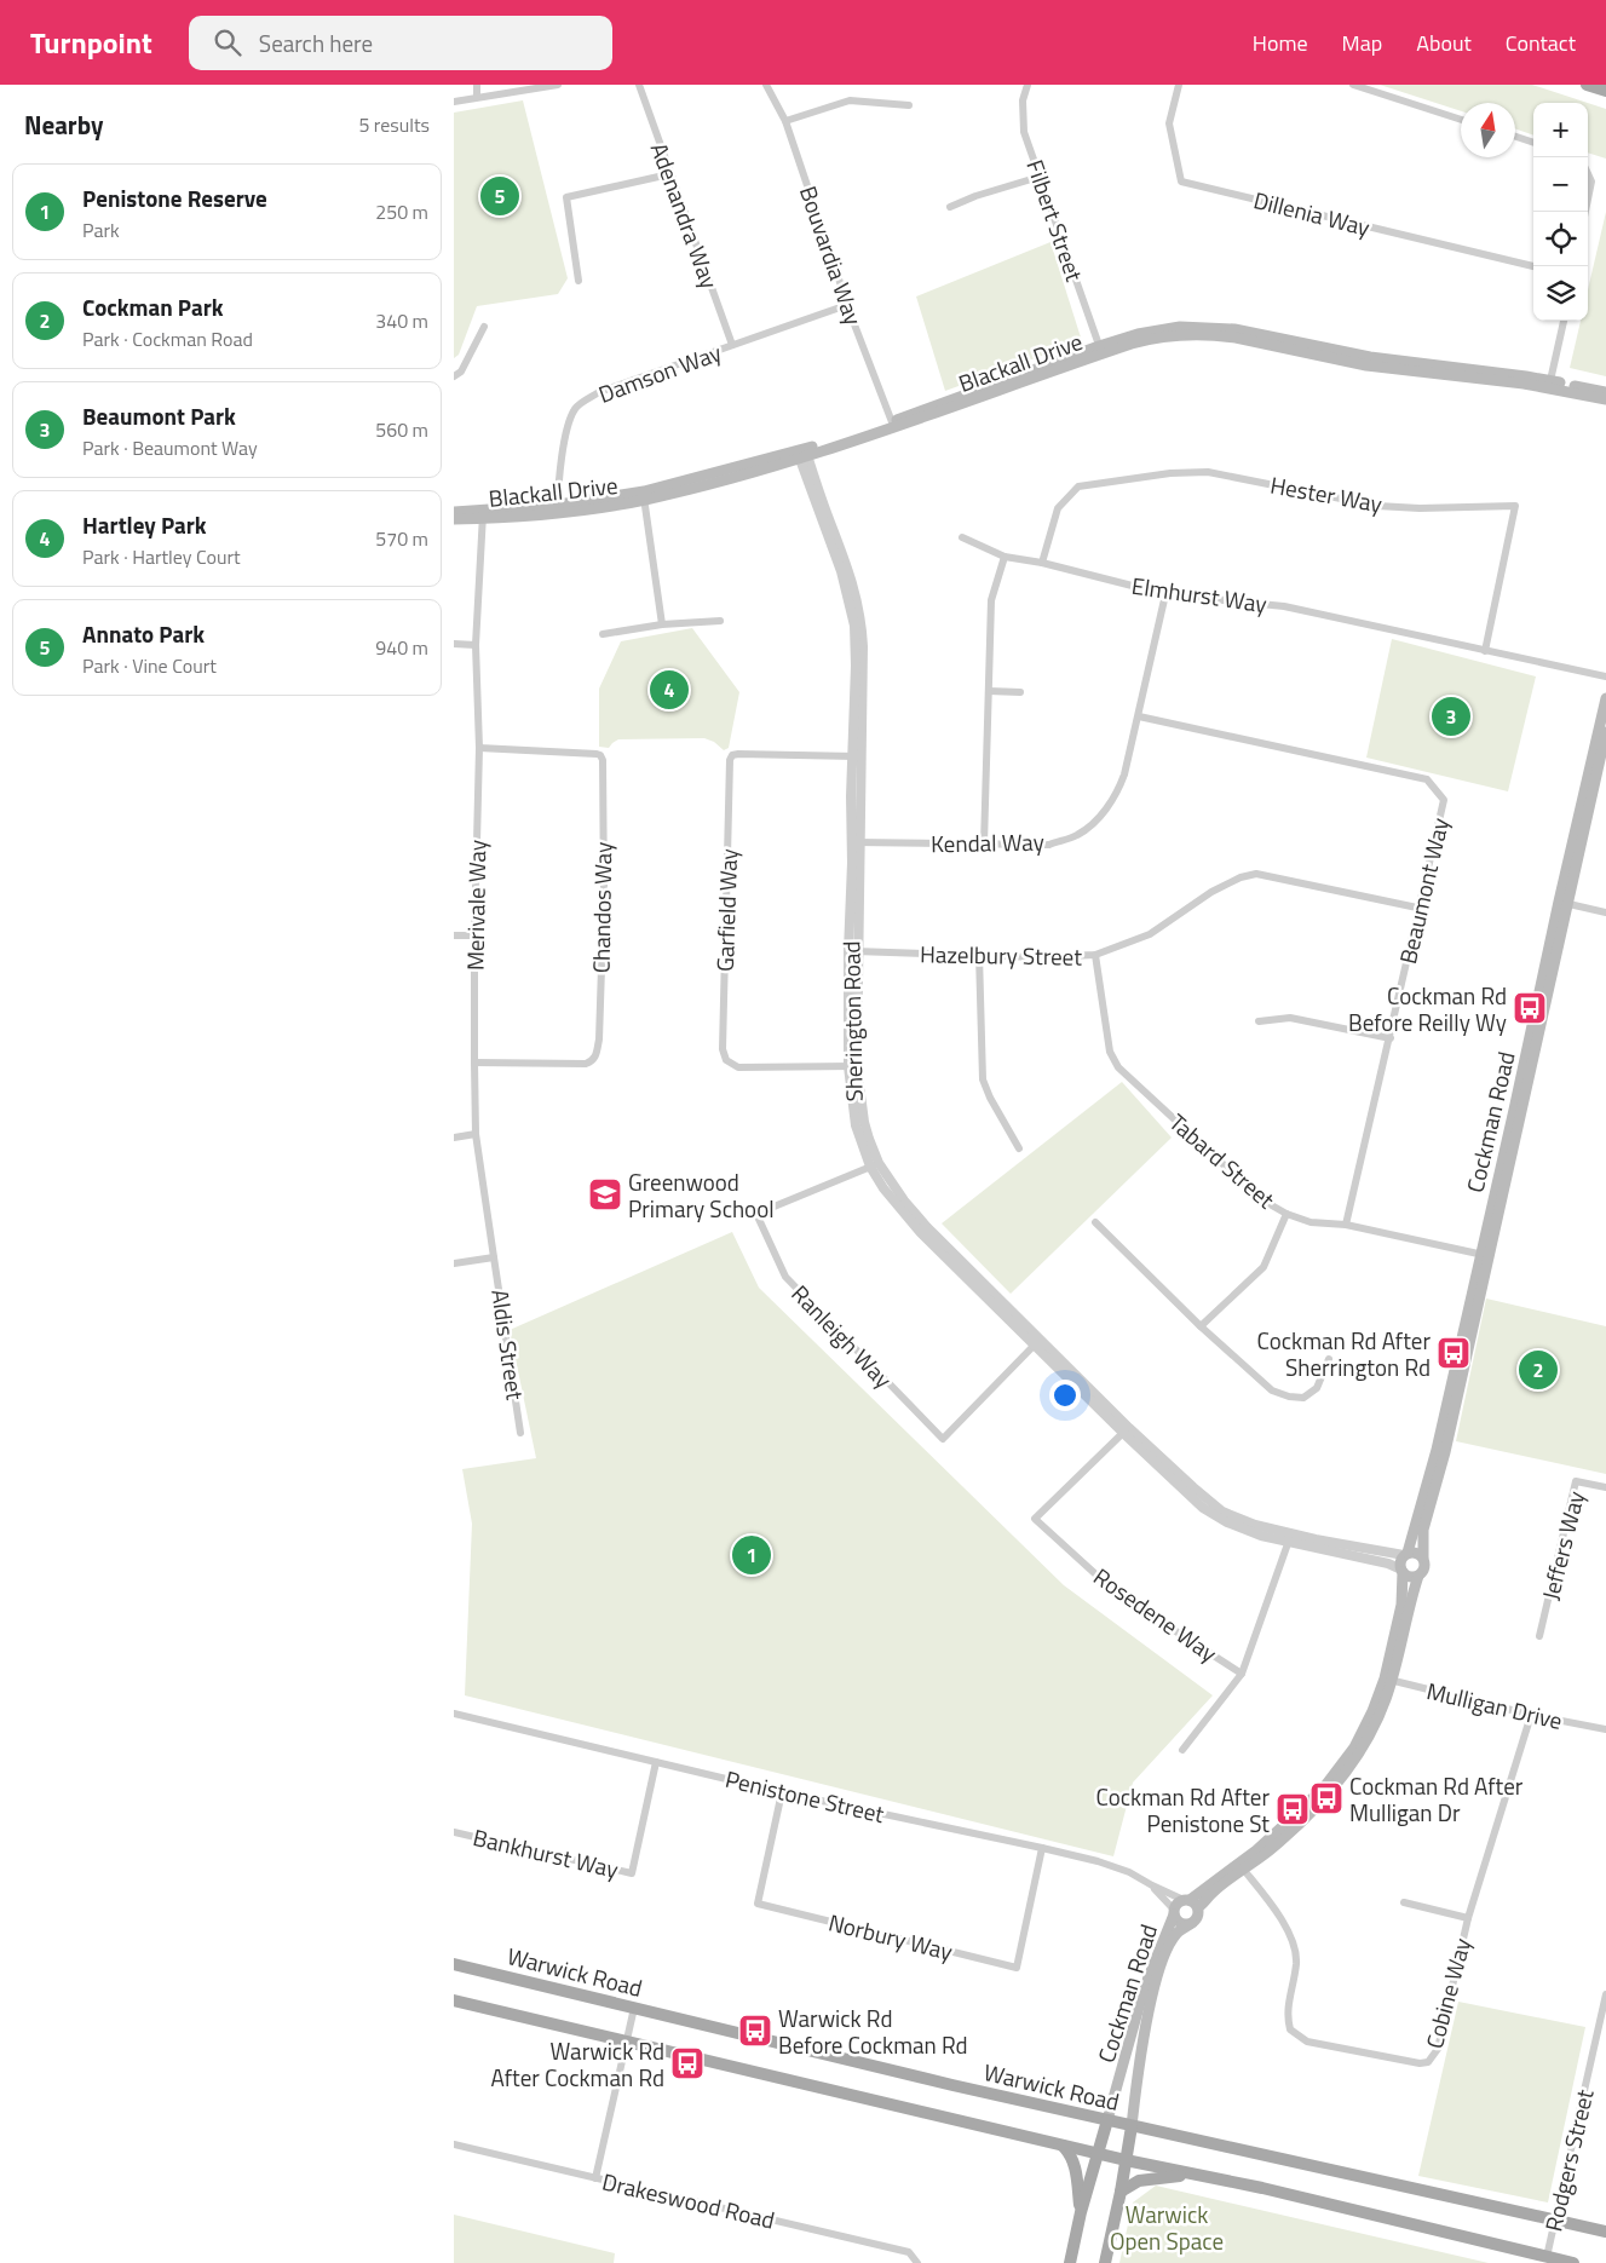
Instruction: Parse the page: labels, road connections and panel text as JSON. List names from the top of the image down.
{
  "streets": {
    "main road": ["Blackall Drive", "Cockman Road", "Warwick Road"],
    "street": [
      "Dillenia Way",
      "Adenandra Way",
      "Filbert Street",
      "Bouvardia Way",
      "Damson Way",
      "Hester Way",
      "Elmhurst Way",
      "Kendal Way",
      "Beaumont Way",
      "Merivale Way",
      "Chandos Way",
      "Garfield Way",
      "Hazelbury Street",
      "Sherington Road",
      "Tabard Street",
      "Ranleigh Way",
      "Aldis Street",
      "Jeffers Way",
      "Rosedene Way",
      "Mulligan Drive",
      "Penistone Street",
      "Bankhurst Way",
      "Norbury Way",
      "Cobine Way",
      "Rodgers Street",
      "Drakeswood Road"
    ]
  },
  "crossings": [
    ["Adenandra Way", "Damson Way"],
    ["Filbert Street", "Blackall Drive"],
    ["Bouvardia Way", "Blackall Drive"],
    ["Bouvardia Way", "Damson Way"],
    ["Blackall Drive", "Damson Way"],
    ["Blackall Drive", "Merivale Way"],
    ["Blackall Drive", "Sherington Road"],
    ["Hester Way", "Elmhurst Way"],
    ["Elmhurst Way", "Kendal Way"],
    ["Kendal Way", "Beaumont Way"],
    ["Kendal Way", "Sherington Road"],
    ["Beaumont Way", "Hazelbury Street"],
    ["Beaumont Way", "Tabard Street"],
    ["Merivale Way", "Chandos Way"],
    ["Merivale Way", "Aldis Street"],
    ["Garfield Way", "Sherington Road"],
    ["Hazelbury Street", "Sherington Road"],
    ["Hazelbury Street", "Tabard Street"],
    ["Sherington Road", "Cockman Road"],
    ["Sherington Road", "Ranleigh Way"],
    ["Sherington Road", "Rosedene Way"],
    ["Cockman Road", "Tabard Street"],
    ["Cockman Road", "Penistone Street"],
    ["Cockman Road", "Warwick Road"],
    ["Mulligan Drive", "Cobine Way"],
    ["Penistone Street", "Bankhurst Way"],
    ["Penistone Street", "Norbury Way"],
    ["Warwick Road", "Rodgers Street"]
  ],
  "parks": ["Warwick Open Space"],
  "places": {
    "bus stop": [
      "Cockman Rd Before Reilly Wy",
      "Cockman Rd After Sherrington Rd",
      "Cockman Rd After Mulligan Dr",
      "Cockman Rd After Penistone St",
      "Warwick Rd Before Cockman Rd",
      "Warwick Rd After Cockman Rd"
    ],
    "school or university": ["Greenwood Primary School"]
  },
  "north": "top",
  "page": {
    "header": "Turnpoint",
    "search": "Search here",
    "nav": [
      "Home",
      "Map",
      "About",
      "Contact"
    ],
    "heading": ["Nearby", "5 results"],
    "map_buttons": ["+", "−"],
    "list": [
      {
        "mark": "1",
        "name": "Penistone Reserve",
        "note": "Park",
        "value": "250 m"
      },
      {
        "mark": "2",
        "name": "Cockman Park",
        "note": "Park · Cockman Road",
        "value": "340 m"
      },
      {
        "mark": "3",
        "name": "Beaumont Park",
        "note": "Park · Beaumont Way",
        "value": "560 m"
      },
      {
        "mark": "4",
        "name": "Hartley Park",
        "note": "Park · Hartley Court",
        "value": "570 m"
      },
      {
        "mark": "5",
        "name": "Annato Park",
        "note": "Park · Vine Court",
        "value": "940 m"
      }
    ],
    "pins": [
      "5",
      "4",
      "3",
      "2",
      "1"
    ]
  }
}
